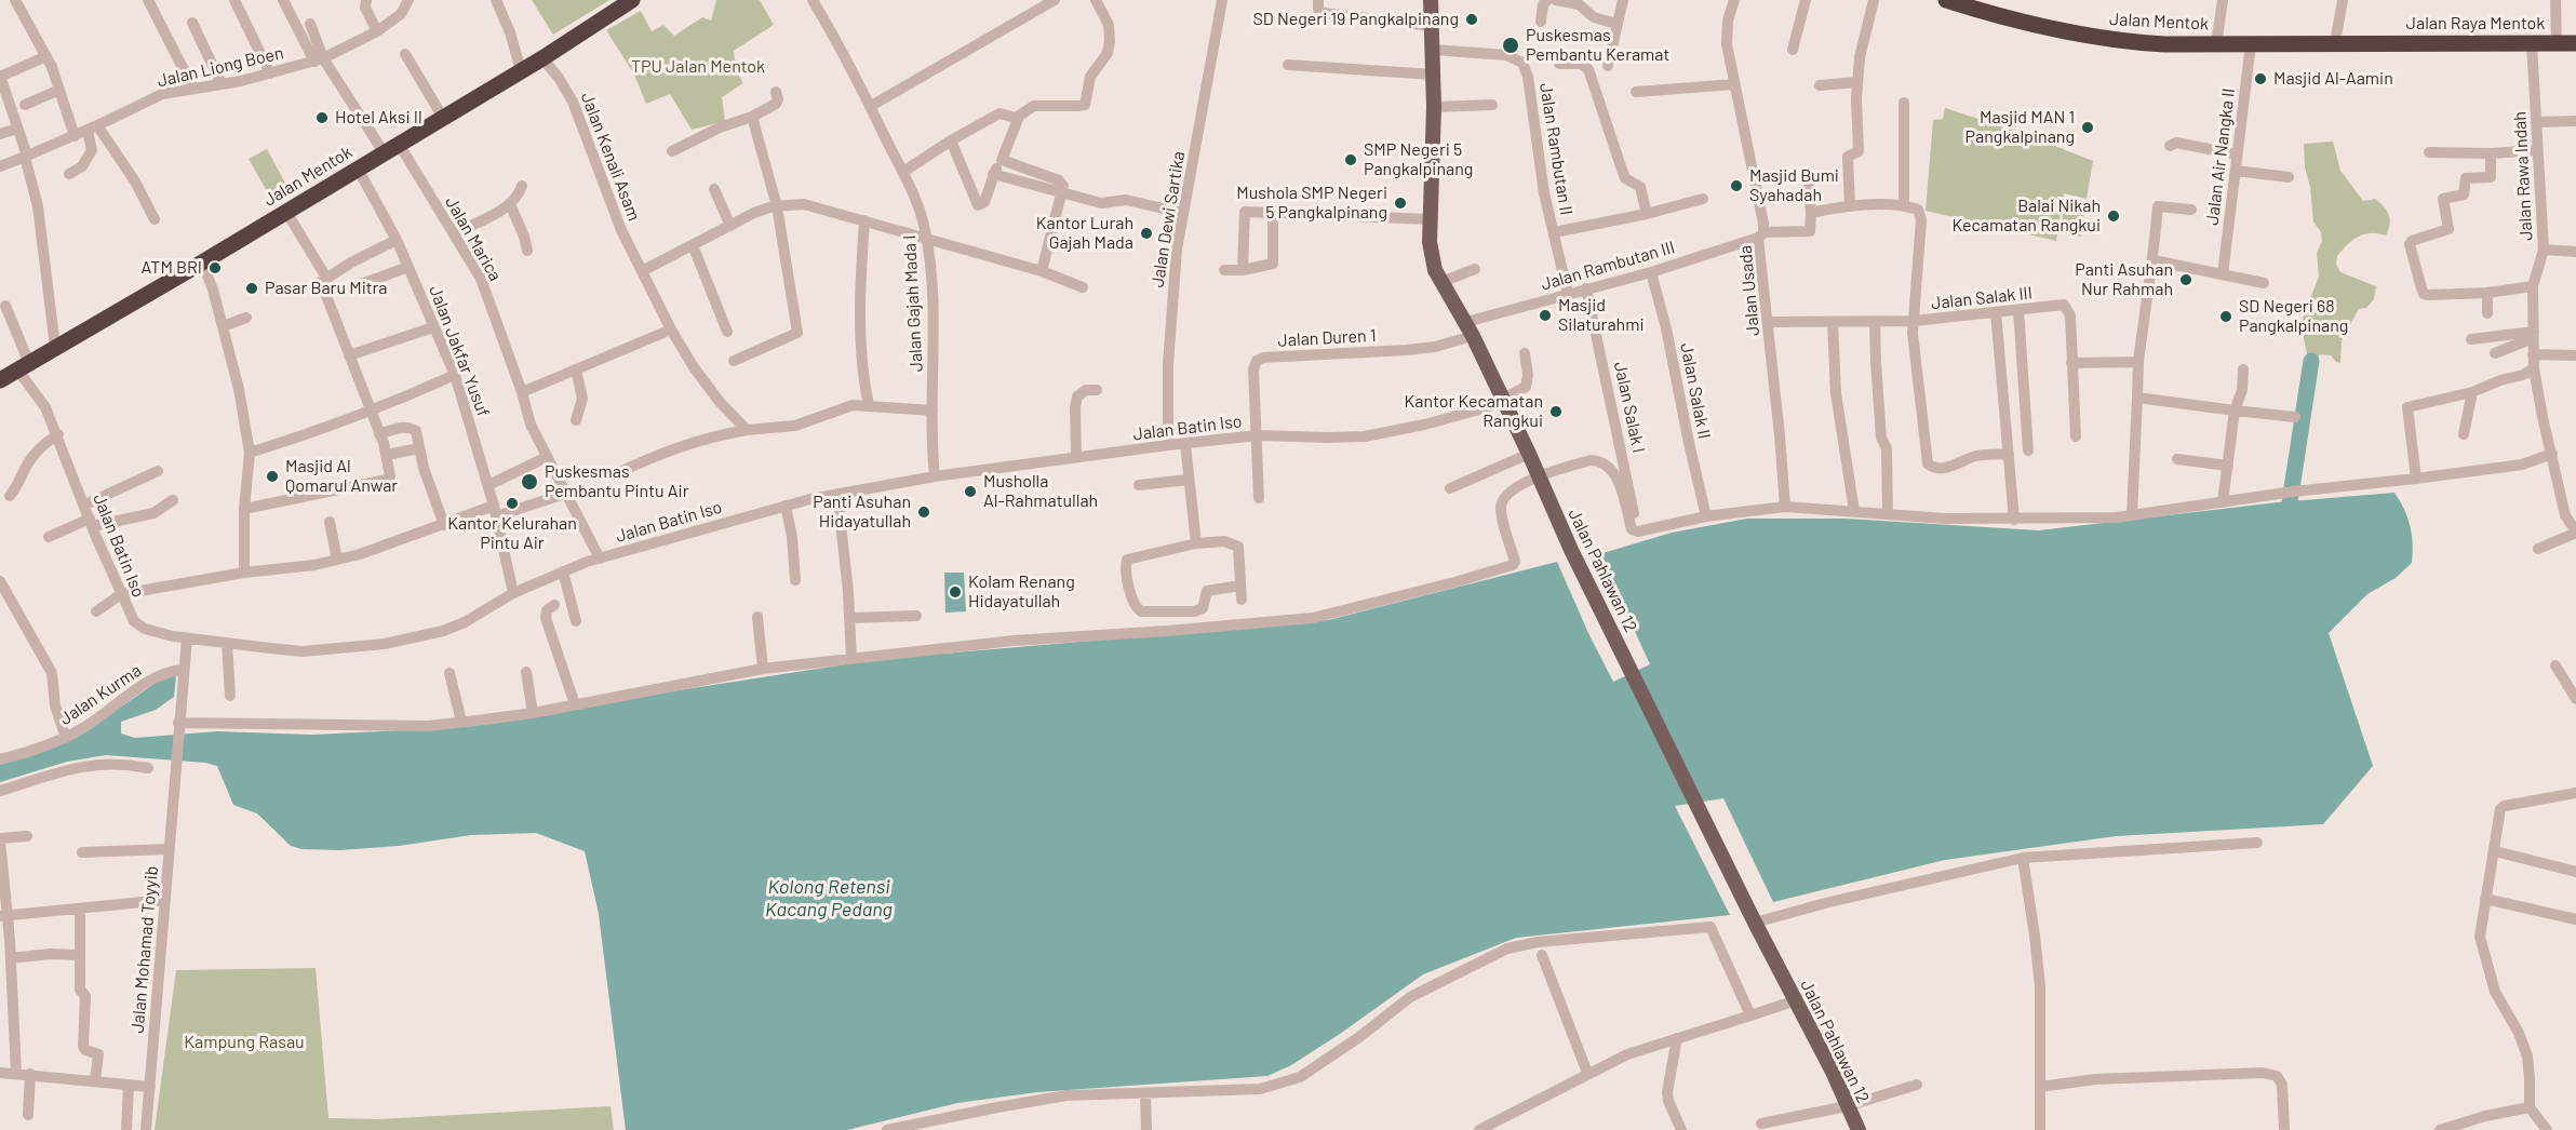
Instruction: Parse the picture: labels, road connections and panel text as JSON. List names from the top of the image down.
{
  "streets": {
    "highway": ["Jalan Mentok", "Jalan Raya Mentok"],
    "main road": ["Jalan Pahlawan 12"],
    "street": [
      "Jalan Liong Boen",
      "Jalan Rambutan II",
      "Jalan Kenali Asam",
      "Jalan Air Nangka II",
      "Jalan Rawa Indah",
      "Jalan Dewi Sartika",
      "Jalan Marica",
      "Jalan Rambutan III",
      "Jalan Usada",
      "Jalan Salak III",
      "Jalan Gajah Mada I",
      "Jalan Duren 1",
      "Jalan Jakfar Yusuf",
      "Jalan Salak II",
      "Jalan Salak I",
      "Jalan Batin Iso",
      "Jalan Kurma",
      "Jalan Mohamad Toyyib"
    ]
  },
  "crossings": [
    ["Jalan Mentok", "Jalan Raya Mentok"],
    ["Jalan Mentok", "Jalan Kenali Asam"],
    ["Jalan Mentok", "Jalan Air Nangka II"],
    ["Jalan Mentok", "Jalan Marica"],
    ["Jalan Mentok", "Jalan Jakfar Yusuf"],
    ["Jalan Mentok", "Jalan Batin Iso"],
    ["Jalan Raya Mentok", "Jalan Rawa Indah"],
    ["Jalan Rambutan II", "Jalan Rambutan III"],
    ["Jalan Rambutan II", "Jalan Pahlawan 12"],
    ["Jalan Dewi Sartika", "Jalan Batin Iso"],
    ["Jalan Rambutan III", "Jalan Usada"],
    ["Jalan Rambutan III", "Jalan Salak II"],
    ["Jalan Rambutan III", "Jalan Salak I"],
    ["Jalan Rambutan III", "Jalan Pahlawan 12"],
    ["Jalan Usada", "Jalan Salak III"],
    ["Jalan Gajah Mada I", "Jalan Batin Iso"],
    ["Jalan Duren 1", "Jalan Batin Iso"],
    ["Jalan Duren 1", "Jalan Pahlawan 12"],
    ["Jalan Jakfar Yusuf", "Jalan Batin Iso"],
    ["Jalan Batin Iso", "Jalan Pahlawan 12"]
  ],
  "water": ["Kolong Retensi Kacang Pedang"],
  "parks": ["TPU Jalan Mentok", "Kampung Rasau"],
  "places": [
    "SD Negeri 19 Pangkalpinang",
    "Puskesmas Pembantu Keramat",
    "Masjid Al-Aamin",
    "Hotel Aksi II",
    "Masjid MAN 1 Pangkalpinang",
    "SMP Negeri 5 Pangkalpinang",
    "Masjid Bumi Syahadah",
    "Mushola SMP Negeri 5 Pangkalpinang",
    "Balai Nikah Kecamatan Rangkui",
    "Kantor Lurah Gajah Mada",
    "ATM BRI",
    "Panti Asuhan Nur Rahmah",
    "Pasar Baru Mitra",
    "Masjid Silaturahmi",
    "SD Negeri 68 Pangkalpinang",
    "Kantor Kecamatan Rangkui",
    "Masjid Al Qomarul Anwar",
    "Puskesmas Pembantu Pintu Air",
    "Musholla Al-Rahmatullah",
    "Kantor Kelurahan Pintu Air",
    "Panti Asuhan Hidayatullah",
    "Kolam Renang Hidayatullah"
  ]
}
